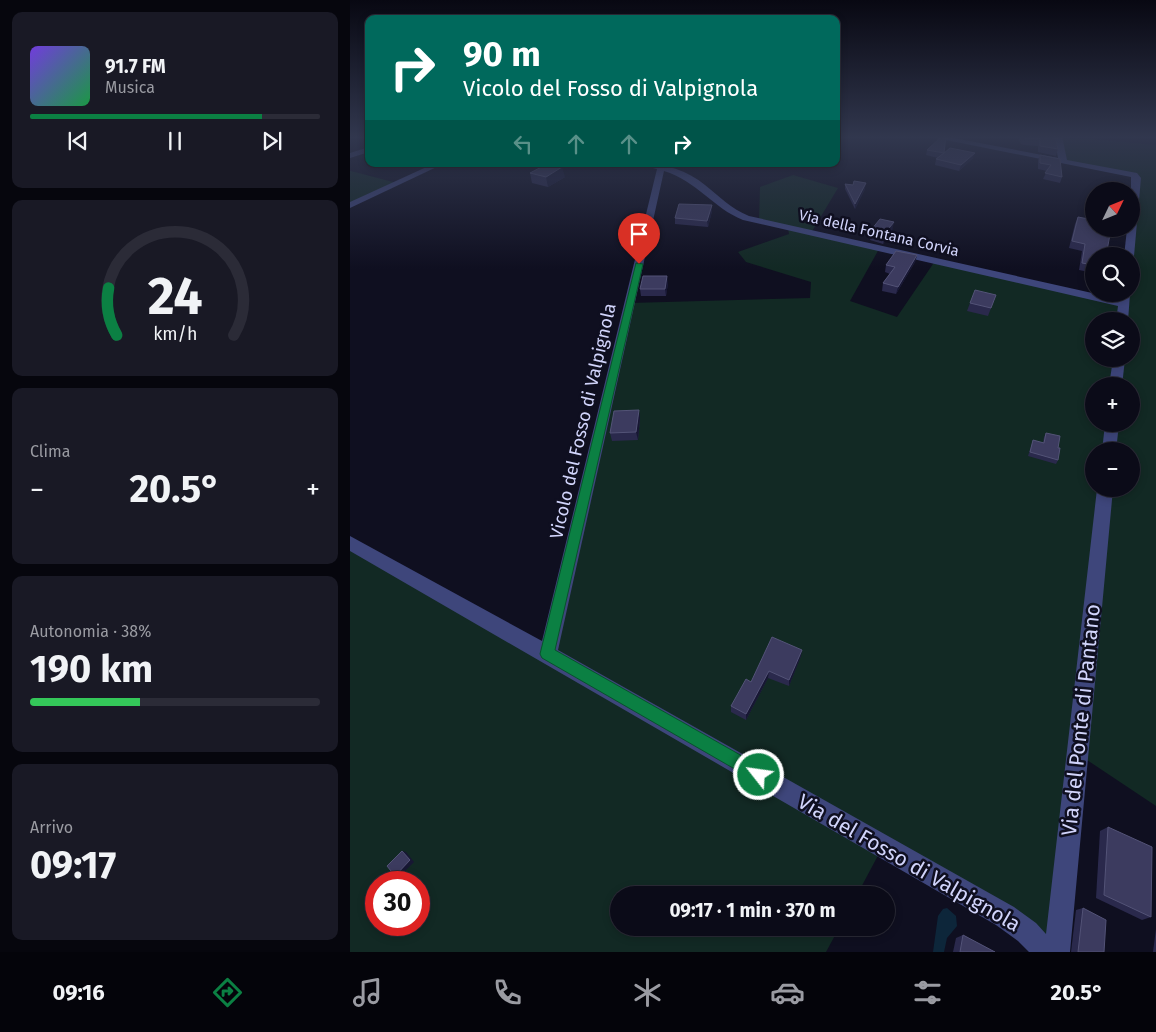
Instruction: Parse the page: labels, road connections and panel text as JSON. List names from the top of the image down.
{
  "streets": {
    "street": [
      "Via della Fontana Corvia",
      "Vicolo del Fosso di Valpignola",
      "Via del Ponte di Pantano",
      "Via del Fosso di Valpignola"
    ]
  },
  "crossings": [
    ["Vicolo del Fosso di Valpignola", "Via del Fosso di Valpignola"]
  ],
  "north": "top right",
  "page": {
    "turn": ["90 m", "Vicolo del Fosso di Valpignola"],
    "song": ["91.7 FM", "Musica"],
    "map_buttons": ["+", "−"],
    "tile": [
      "Clima",
      ["Autonomia · 38%", "190 km"],
      ["Arrivo", "09:17"]
    ],
    "heat": ["−", "20.5°", "+"],
    "limit": "30",
    "trip": "09:17 · 1 min · 370 m",
    "tabs": ["09:16", "20.5°"],
    "gauge": ["24", "km/h"]
  }
}
